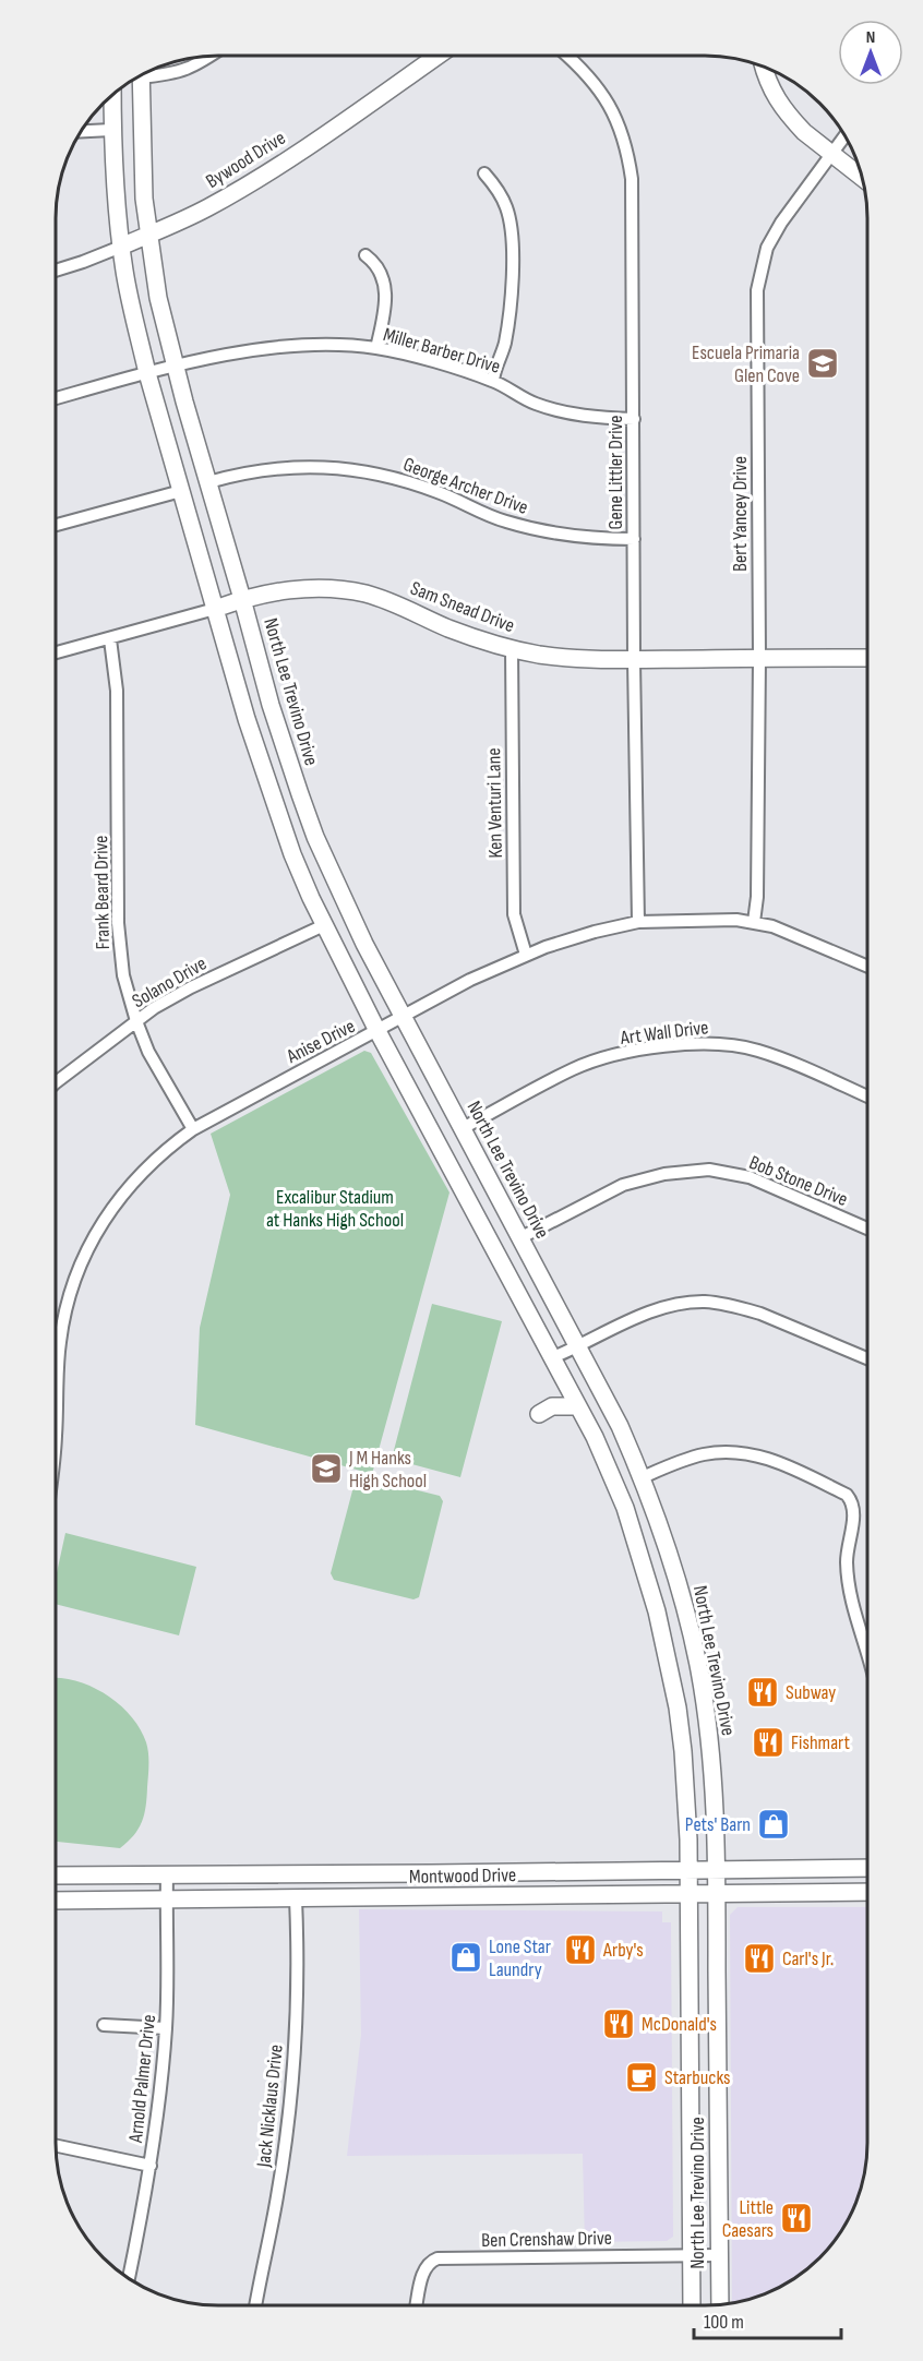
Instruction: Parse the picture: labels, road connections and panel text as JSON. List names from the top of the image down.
{
  "streets": {
    "main road": [
      "Bywood Drive",
      "Sam Snead Drive",
      "North Lee Trevino Drive",
      "Montwood Drive"
    ],
    "street": [
      "Miller Barber Drive",
      "Gene Littler Drive",
      "George Archer Drive",
      "Bert Yancey Drive",
      "Ken Venturi Lane",
      "Frank Beard Drive",
      "Solano Drive",
      "Art Wall Drive",
      "Anise Drive",
      "Bob Stone Drive",
      "Arnold Palmer Drive",
      "Jack Nicklaus Drive",
      "Ben Crenshaw Drive"
    ]
  },
  "crossings": [
    ["Bywood Drive", "North Lee Trevino Drive"],
    ["Miller Barber Drive", "Gene Littler Drive"],
    ["Miller Barber Drive", "North Lee Trevino Drive"],
    ["Gene Littler Drive", "George Archer Drive"],
    ["Gene Littler Drive", "Sam Snead Drive"],
    ["Gene Littler Drive", "Anise Drive"],
    ["George Archer Drive", "North Lee Trevino Drive"],
    ["Bert Yancey Drive", "Sam Snead Drive"],
    ["Bert Yancey Drive", "Anise Drive"],
    ["Sam Snead Drive", "North Lee Trevino Drive"],
    ["Sam Snead Drive", "Ken Venturi Lane"],
    ["Sam Snead Drive", "Frank Beard Drive"],
    ["North Lee Trevino Drive", "Solano Drive"],
    ["North Lee Trevino Drive", "Art Wall Drive"],
    ["North Lee Trevino Drive", "Anise Drive"],
    ["North Lee Trevino Drive", "Bob Stone Drive"],
    ["North Lee Trevino Drive", "Montwood Drive"],
    ["North Lee Trevino Drive", "Ben Crenshaw Drive"],
    ["Ken Venturi Lane", "Anise Drive"],
    ["Frank Beard Drive", "Solano Drive"],
    ["Frank Beard Drive", "Anise Drive"],
    ["Montwood Drive", "Arnold Palmer Drive"],
    ["Montwood Drive", "Jack Nicklaus Drive"]
  ],
  "parks": ["Excalibur Stadium at Hanks High School"],
  "places": {
    "school or university": ["Escuela Primaria Glen Cove", "J M Hanks High School"],
    "restaurant": [
      "Subway",
      "Fishmart",
      "Arby's",
      "Carl's Jr.",
      "McDonald's",
      "Little Caesars"
    ],
    "shop": ["Pets' Barn", "Lone Star Laundry"],
    "cafe": ["Starbucks"]
  },
  "scale_bar": "100 m",
  "north": "top"
}
